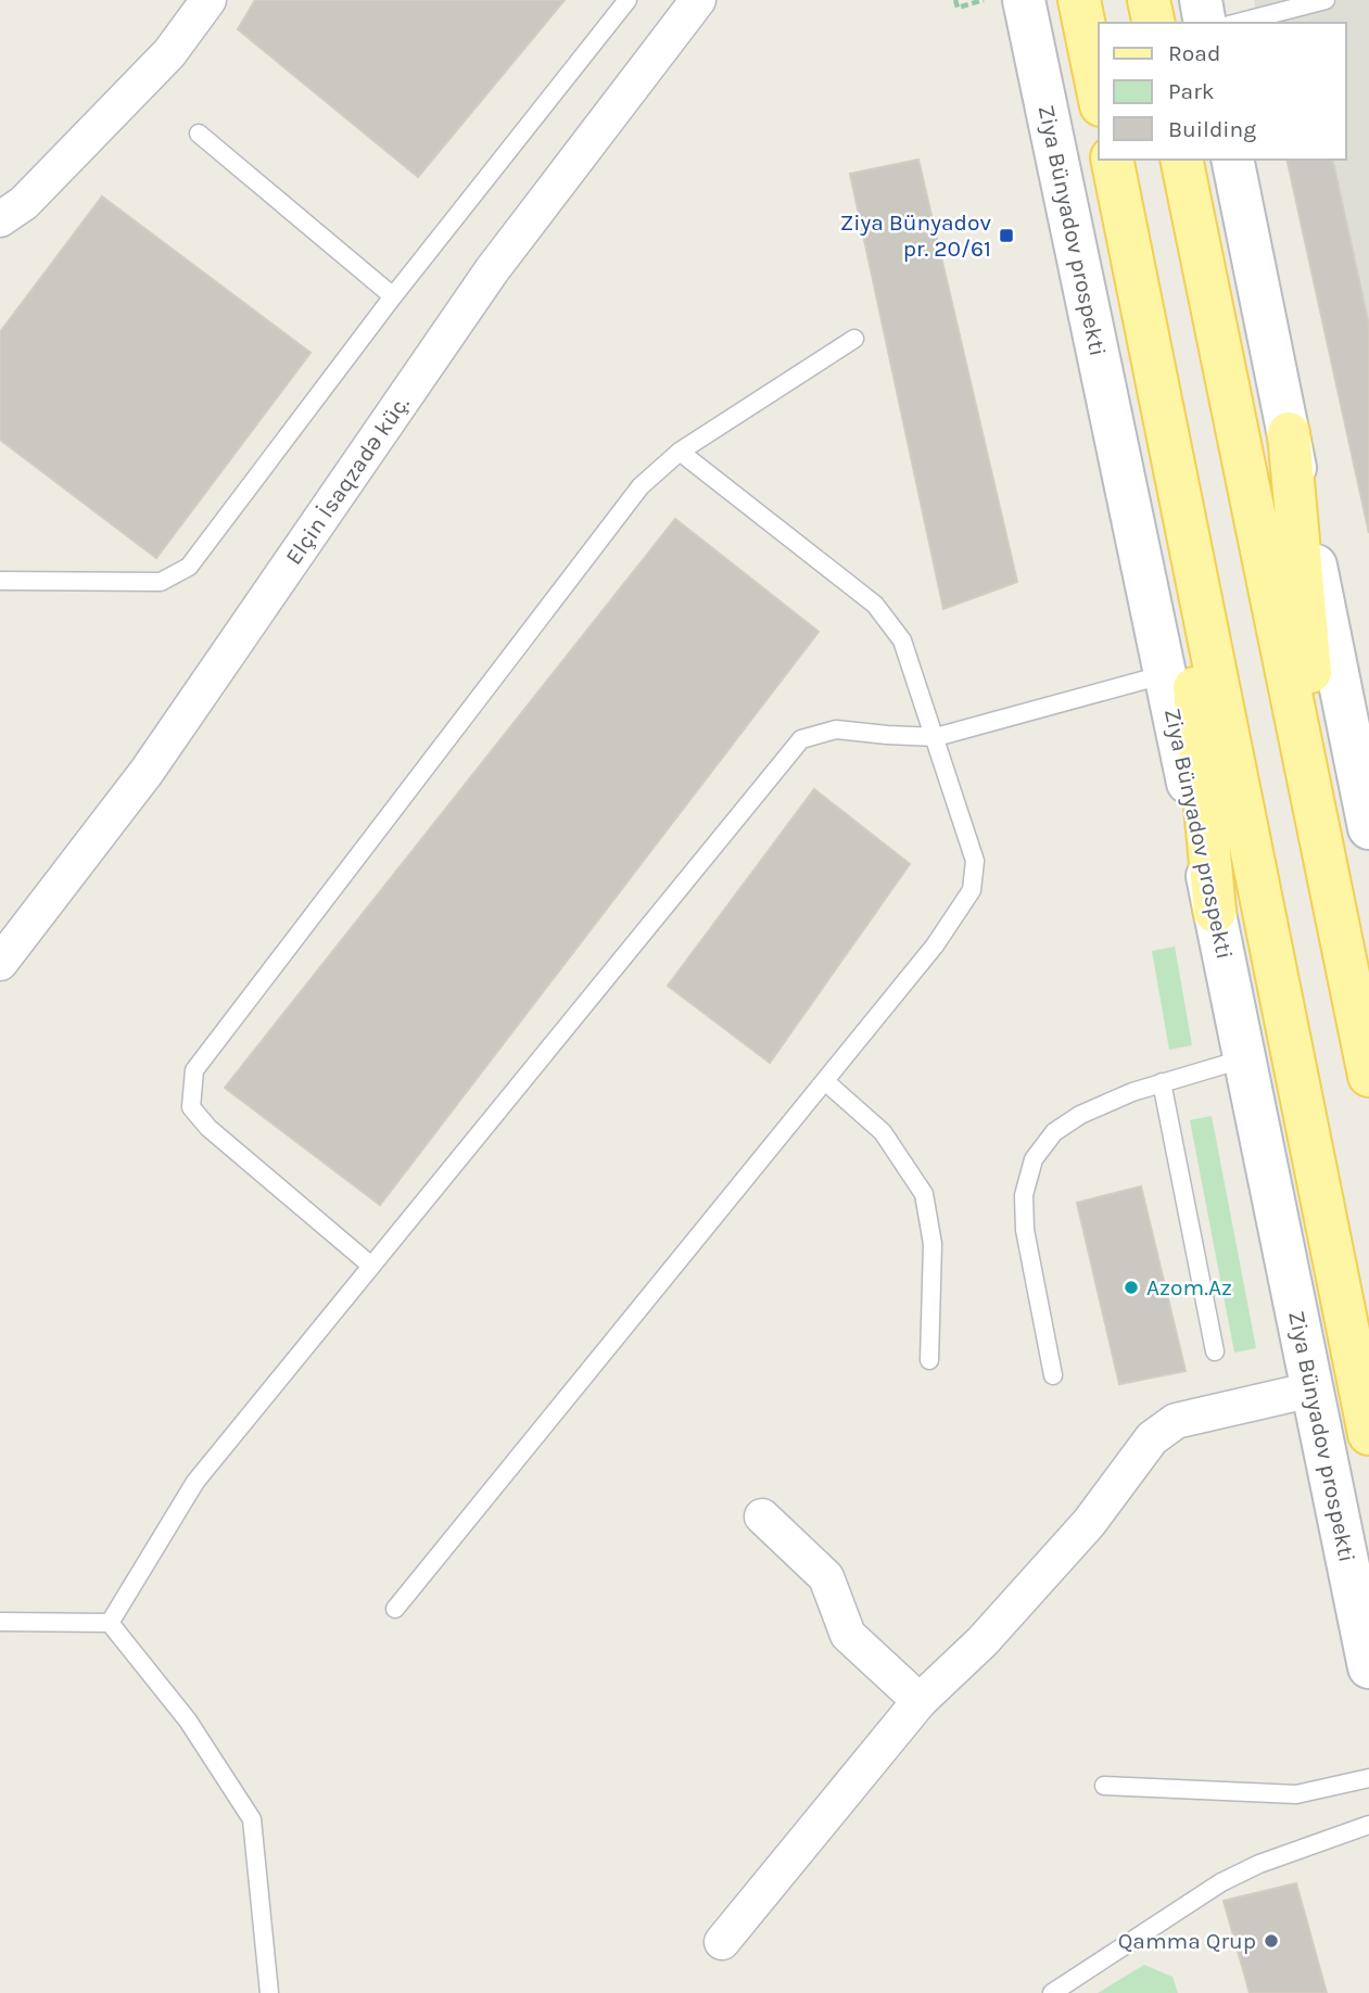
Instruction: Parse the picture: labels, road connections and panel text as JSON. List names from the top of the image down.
{
  "streets": {
    "main road": ["Ziya Bünyadov prospekti"],
    "street": ["Elçin İsaqzadə küç."]
  },
  "places": {
    "transit": ["Ziya Bünyadov pr. 20/61"],
    "other": ["Azom.Az", "Qamma Qrup"]
  },
  "legend": ["Road", "Park", "Building"]
}
